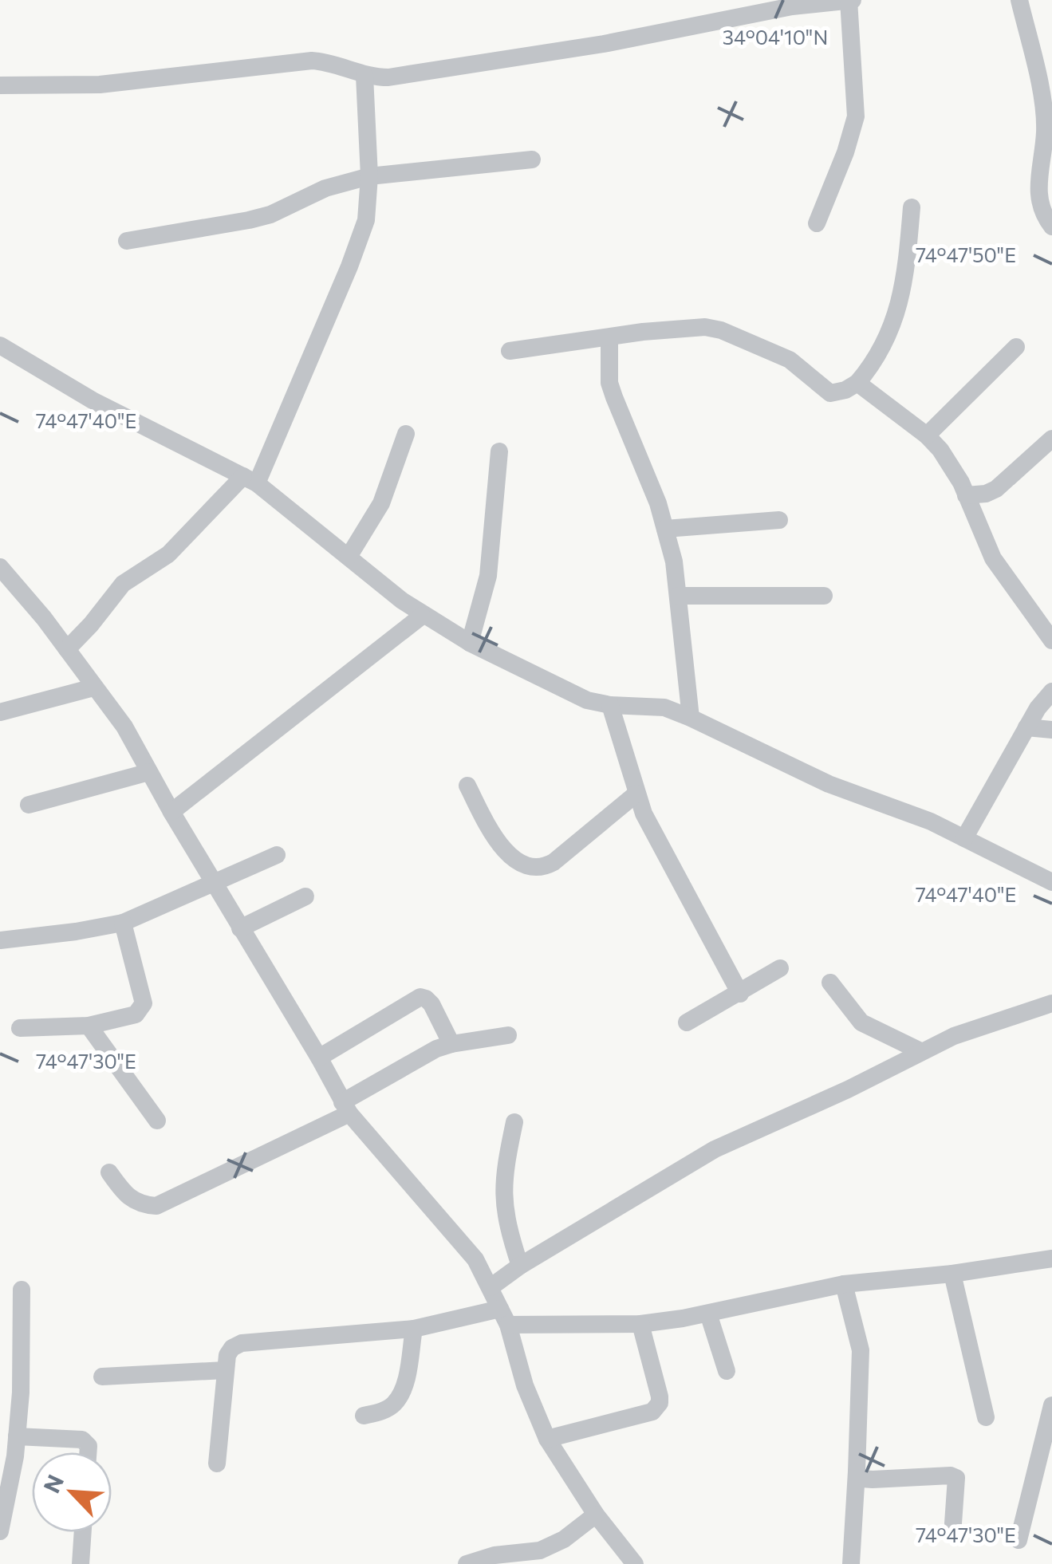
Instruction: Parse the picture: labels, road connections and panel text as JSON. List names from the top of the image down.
{
  "north": "top left",
  "coordinates": [
    "34°04'10\"N",
    "74°47'50\"E",
    "74°47'40\"E",
    "74°47'30\"E"
  ]
}
